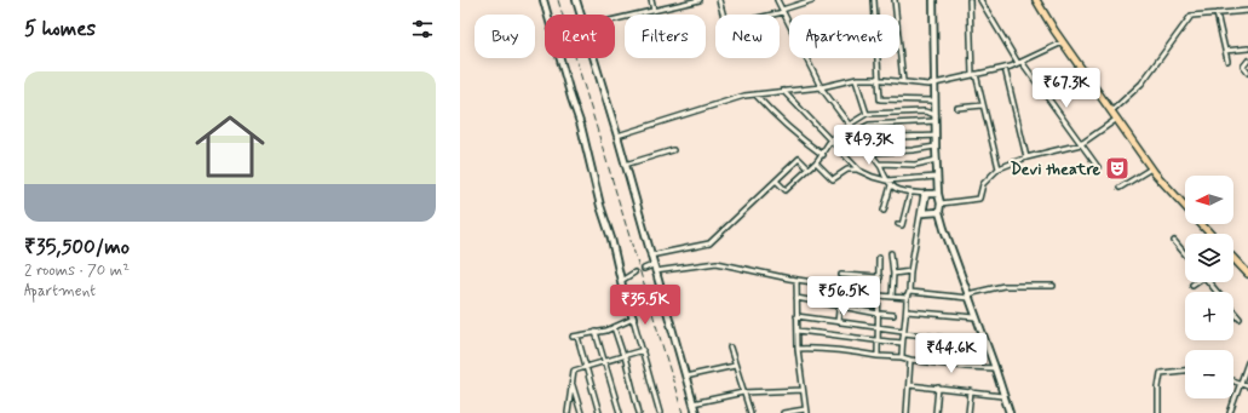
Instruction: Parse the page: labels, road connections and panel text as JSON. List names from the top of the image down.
{
  "places": {
    "theatre": ["Devi theatre"]
  },
  "north": "left",
  "page": {
    "heading": "5 homes",
    "chip": [
      "Buy",
      "Rent",
      "Filters",
      "New",
      "Apartment"
    ],
    "list": [
      {
        "name": "₹35,500/mo",
        "note": "2 rooms · 70 m² · Apartment"
      }
    ],
    "price": [
      "₹67.3K",
      "₹49.3K",
      "₹56.5K",
      "₹35.5K",
      "₹44.6K"
    ],
    "map_buttons": ["+", "−"]
  }
}
